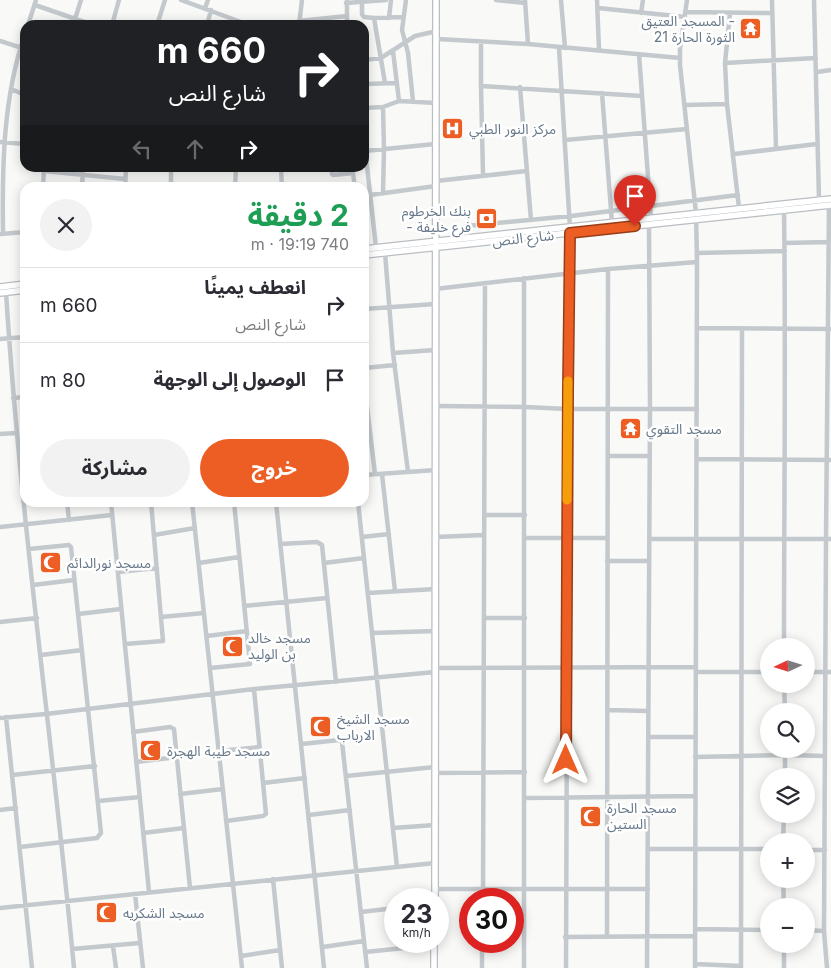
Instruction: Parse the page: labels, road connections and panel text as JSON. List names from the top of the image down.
{
  "streets": {
    "main road": ["شارع النص"]
  },
  "places": {
    "temple": ["المسجد العتيق - الثورة الحارة 21", "مسجد التقوي"],
    "hospital": ["مركز النور الطبي"],
    "bank": ["بنك الخرطوم - فرع خليفة"],
    "mosque": [
      "مسجد نورالدائم",
      "مسجد خالد بن الوليد",
      "مسجد الشيخ الارباب",
      "مسجد طيبة الهجرة",
      "مسجد الحارة الستين",
      "مسجد الشكريه"
    ]
  },
  "north": "left",
  "page": {
    "turn": ["660 m", "شارع النص"],
    "heading": ["2 دقيقة", "740 m · 19:19"],
    "list": [
      {
        "name": "انعطف يمينًا",
        "note": "شارع النص",
        "value": "660 m"
      },
      {
        "name": "الوصول إلى الوجهة",
        "value": "80 m"
      }
    ],
    "buttons": ["خروج", "مشاركة"],
    "map_buttons": ["+", "−"],
    "speed": "23 km/h",
    "limit": "30"
  }
}
